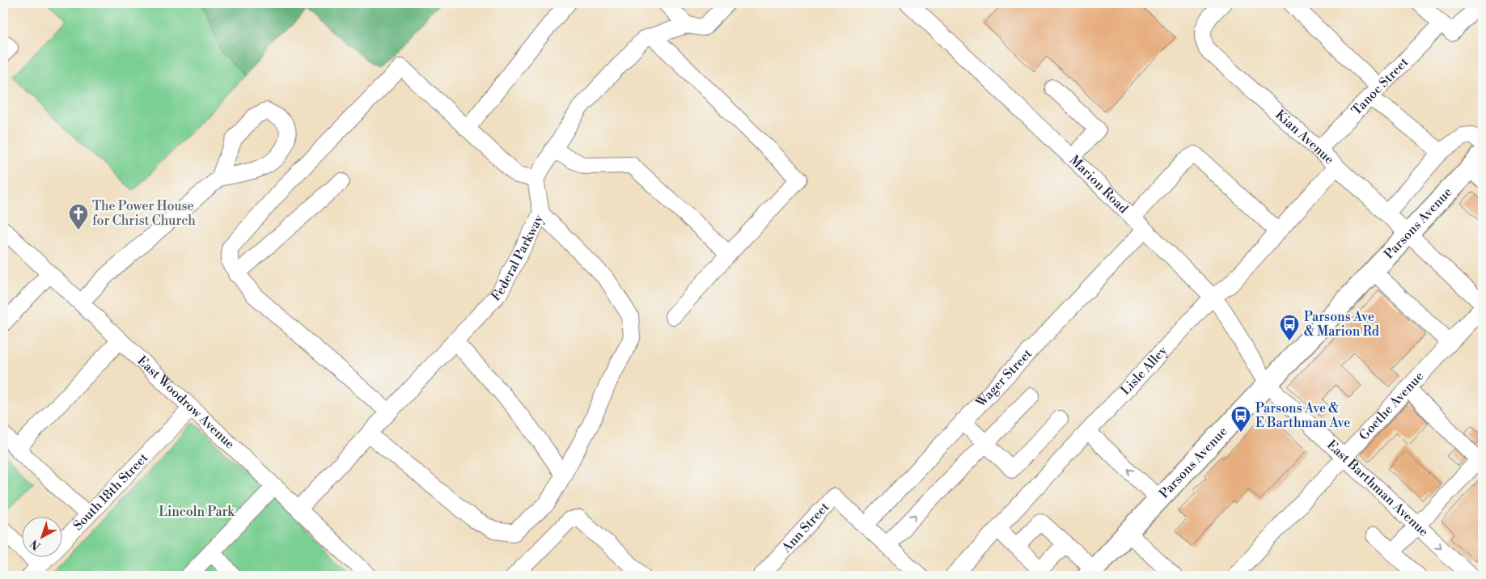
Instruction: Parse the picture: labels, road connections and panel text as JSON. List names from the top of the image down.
{
  "streets": {
    "main road": ["Parsons Avenue"],
    "street": [
      "Tanoc Street",
      "Kian Avenue",
      "Marion Road",
      "Federal Parkway",
      "Lisle Alley",
      "Wager Street",
      "East Woodrow Avenue",
      "Goethe Avenue",
      "East Barthman Avenue",
      "South 18th Street",
      "Ann Street"
    ]
  },
  "crossings": [
    ["Tanoc Street", "Kian Avenue"],
    ["Kian Avenue", "Parsons Avenue"],
    ["Kian Avenue", "Lisle Alley"],
    ["Kian Avenue", "Goethe Avenue"],
    ["Marion Road", "Parsons Avenue"],
    ["Marion Road", "Lisle Alley"],
    ["Marion Road", "Wager Street"],
    ["Marion Road", "East Barthman Avenue"],
    ["Parsons Avenue", "East Barthman Avenue"],
    ["Federal Parkway", "East Woodrow Avenue"],
    ["Wager Street", "Ann Street"],
    ["East Woodrow Avenue", "South 18th Street"],
    ["Goethe Avenue", "East Barthman Avenue"]
  ],
  "parks": ["Lincoln Park"],
  "places": {
    "church": ["The Power House for Christ Church"],
    "bus stop": ["Parsons Ave & Marion Rd", "Parsons Ave & E Barthman Ave"]
  },
  "north": "bottom left"
}
